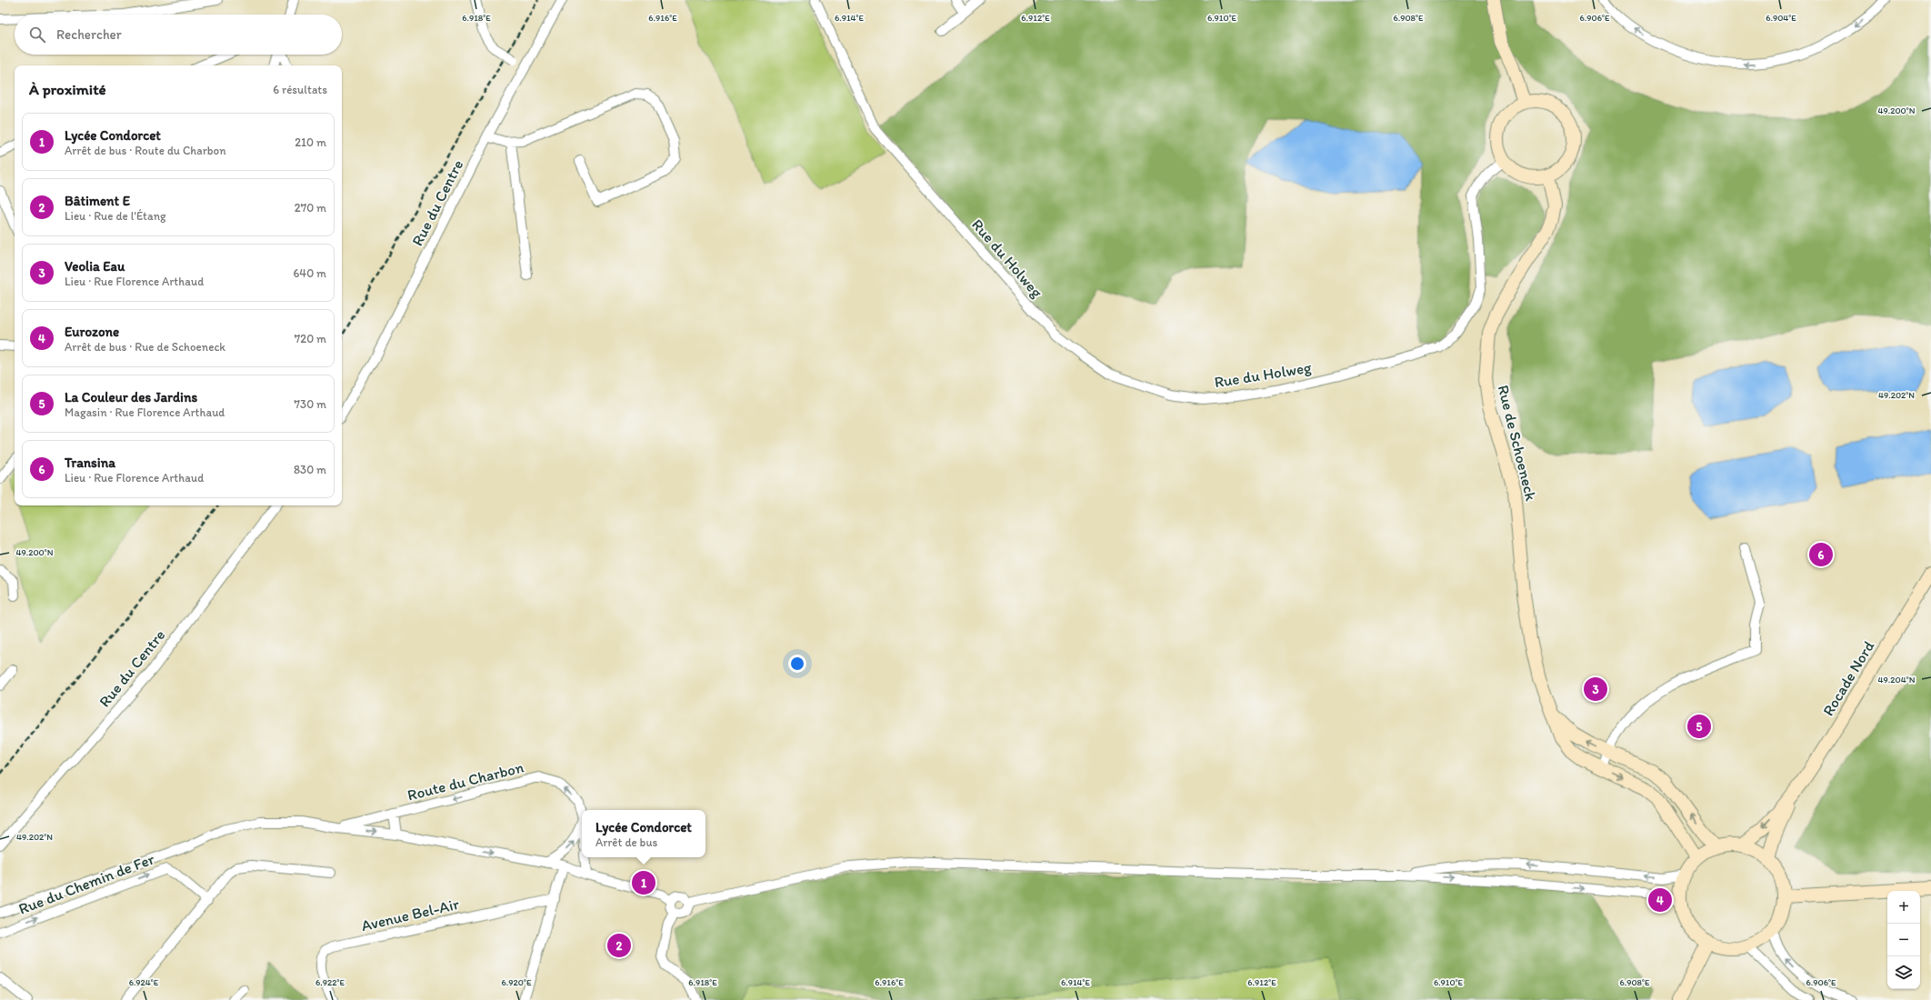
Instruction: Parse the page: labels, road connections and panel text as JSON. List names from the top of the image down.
{
  "streets": {
    "main road": ["Rue de Schoeneck", "Rocade Nord"],
    "street": [
      "Rue du Centre",
      "Rue du Holweg",
      "Route du Charbon",
      "Rue du Chemin de Fer",
      "Avenue Bel-Air"
    ]
  },
  "crossings": [
    ["Rue du Holweg", "Rue de Schoeneck"]
  ],
  "one_way": ["Rue du Chemin de Fer"],
  "page": {
    "search": "Rechercher",
    "heading": ["À proximité", "6 résultats"],
    "list": [
      {
        "mark": "1",
        "name": "Lycée Condorcet",
        "note": "Arrêt de bus · Route du Charbon",
        "value": "210 m"
      },
      {
        "mark": "2",
        "name": "Bâtiment E",
        "note": "Lieu · Rue de l'Étang",
        "value": "270 m"
      },
      {
        "mark": "3",
        "name": "Veolia Eau",
        "note": "Lieu · Rue Florence Arthaud",
        "value": "640 m"
      },
      {
        "mark": "4",
        "name": "Eurozone",
        "note": "Arrêt de bus · Rue de Schoeneck",
        "value": "720 m"
      },
      {
        "mark": "5",
        "name": "La Couleur des Jardins",
        "note": "Magasin · Rue Florence Arthaud",
        "value": "730 m"
      },
      {
        "mark": "6",
        "name": "Transina",
        "note": "Lieu · Rue Florence Arthaud",
        "value": "830 m"
      }
    ],
    "pins": [
      "6",
      "3",
      "5",
      "1",
      "4",
      "2"
    ],
    "popup": ["Lycée Condorcet", "Arrêt de bus"],
    "map_buttons": ["+", "−"]
  },
  "coordinates": [
    "6.918°E",
    "6.916°E",
    "6.914°E",
    "6.912°E",
    "6.910°E",
    "6.908°E",
    "6.906°E",
    "6.904°E",
    "49.200°N",
    "49.202°N",
    "49.204°N",
    "6.924°E",
    "6.922°E",
    "6.920°E"
  ]
}
